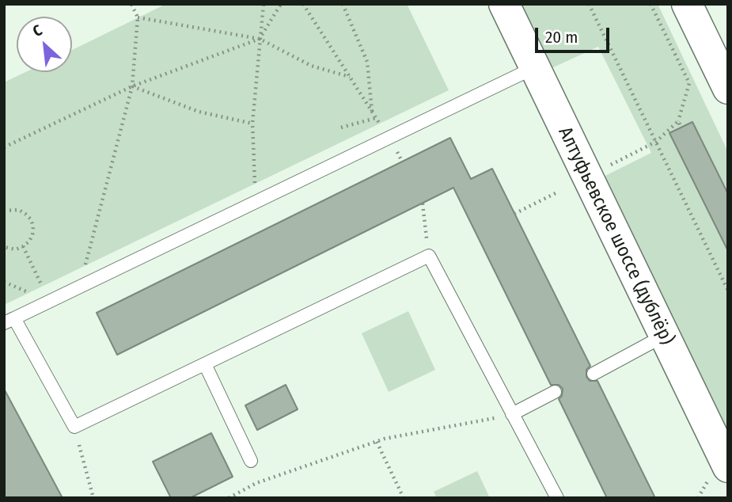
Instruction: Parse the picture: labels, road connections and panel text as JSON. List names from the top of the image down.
{
  "streets": {
    "main road": ["Алтуфьевское шоссе (дублёр)"]
  },
  "scale_bar": "20 m",
  "north": "top left"
}
